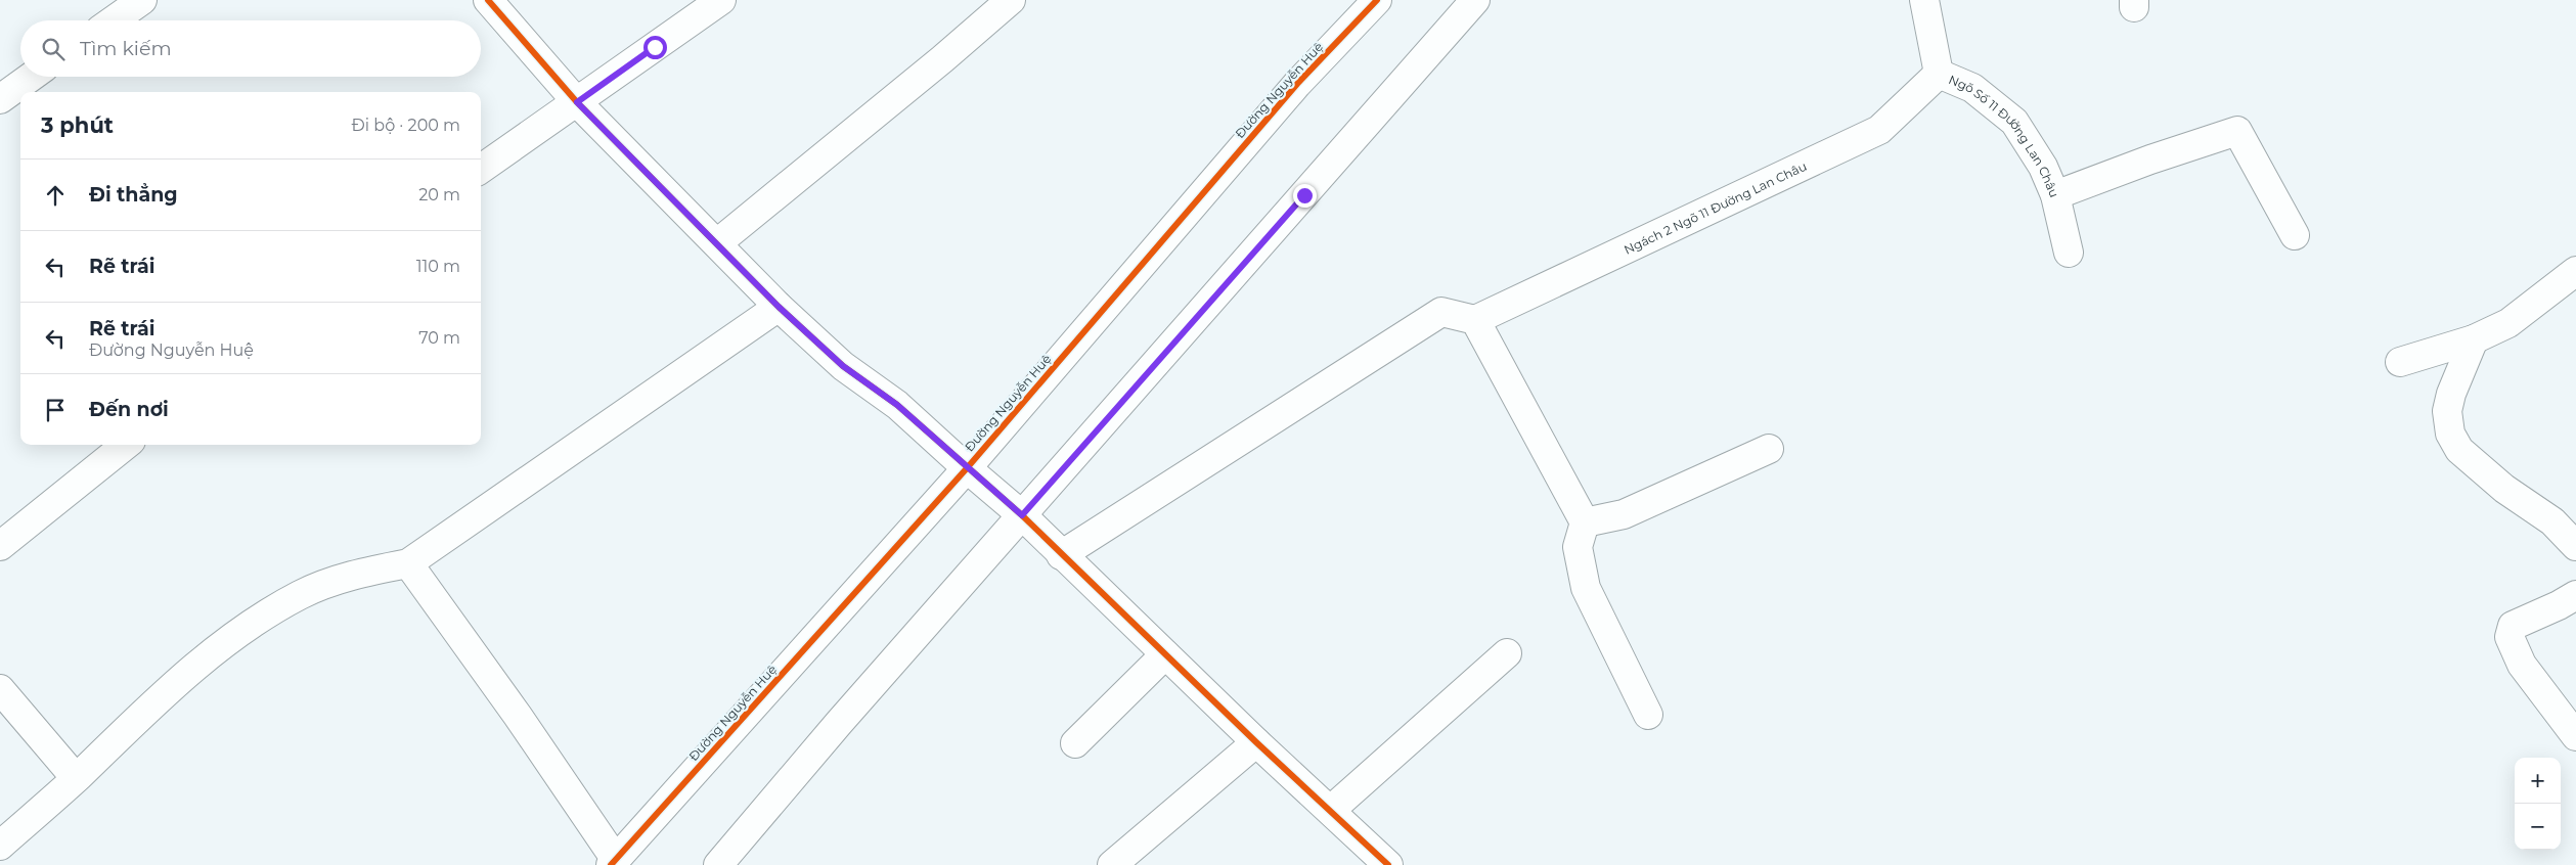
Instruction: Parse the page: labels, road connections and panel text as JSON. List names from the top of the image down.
{
  "streets": {
    "street": ["Đường Nguyễn Huệ", "Ngõ Số 11 Đường Lan Châu", "Ngách 2 Ngõ 11 Đường Lan Châu"]
  },
  "crossings": [
    ["Ngõ Số 11 Đường Lan Châu", "Ngách 2 Ngõ 11 Đường Lan Châu"]
  ],
  "page": {
    "search": "Tìm kiếm",
    "heading": ["3 phút", "Đi bộ · 200 m"],
    "list": [
      ["Đi thẳng", "20 m"],
      ["Rẽ trái", "110 m"],
      ["Rẽ trái", "Đường Nguyễn Huệ", "70 m"],
      "Đến nơi"
    ],
    "map_buttons": ["+", "−"]
  }
}
